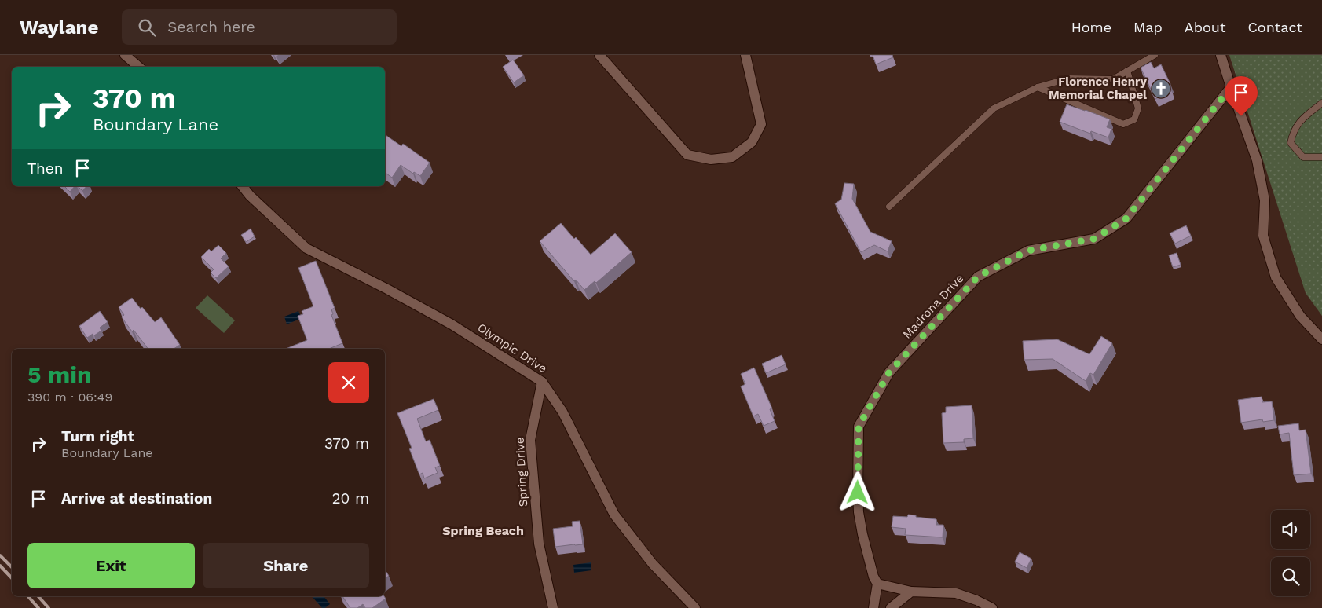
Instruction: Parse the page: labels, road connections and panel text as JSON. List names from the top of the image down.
{
  "streets": {
    "street": ["Madrona Drive", "Olympic Drive", "Spring Drive"]
  },
  "crossings": [
    ["Olympic Drive", "Spring Drive"]
  ],
  "districts": ["Spring Beach"],
  "places": {
    "church": ["Florence Henry Memorial Chapel"]
  },
  "page": {
    "header": "Waylane",
    "search": "Search here",
    "nav": [
      "Home",
      "Map",
      "About",
      "Contact"
    ],
    "turn": ["370 m", "Boundary Lane"],
    "then": "Then",
    "heading": ["5 min", "390 m · 06:49"],
    "list": [
      {
        "name": "Turn right",
        "note": "Boundary Lane",
        "value": "370 m"
      },
      {
        "name": "Arrive at destination",
        "value": "20 m"
      }
    ],
    "buttons": ["Exit", "Share"]
  }
}
